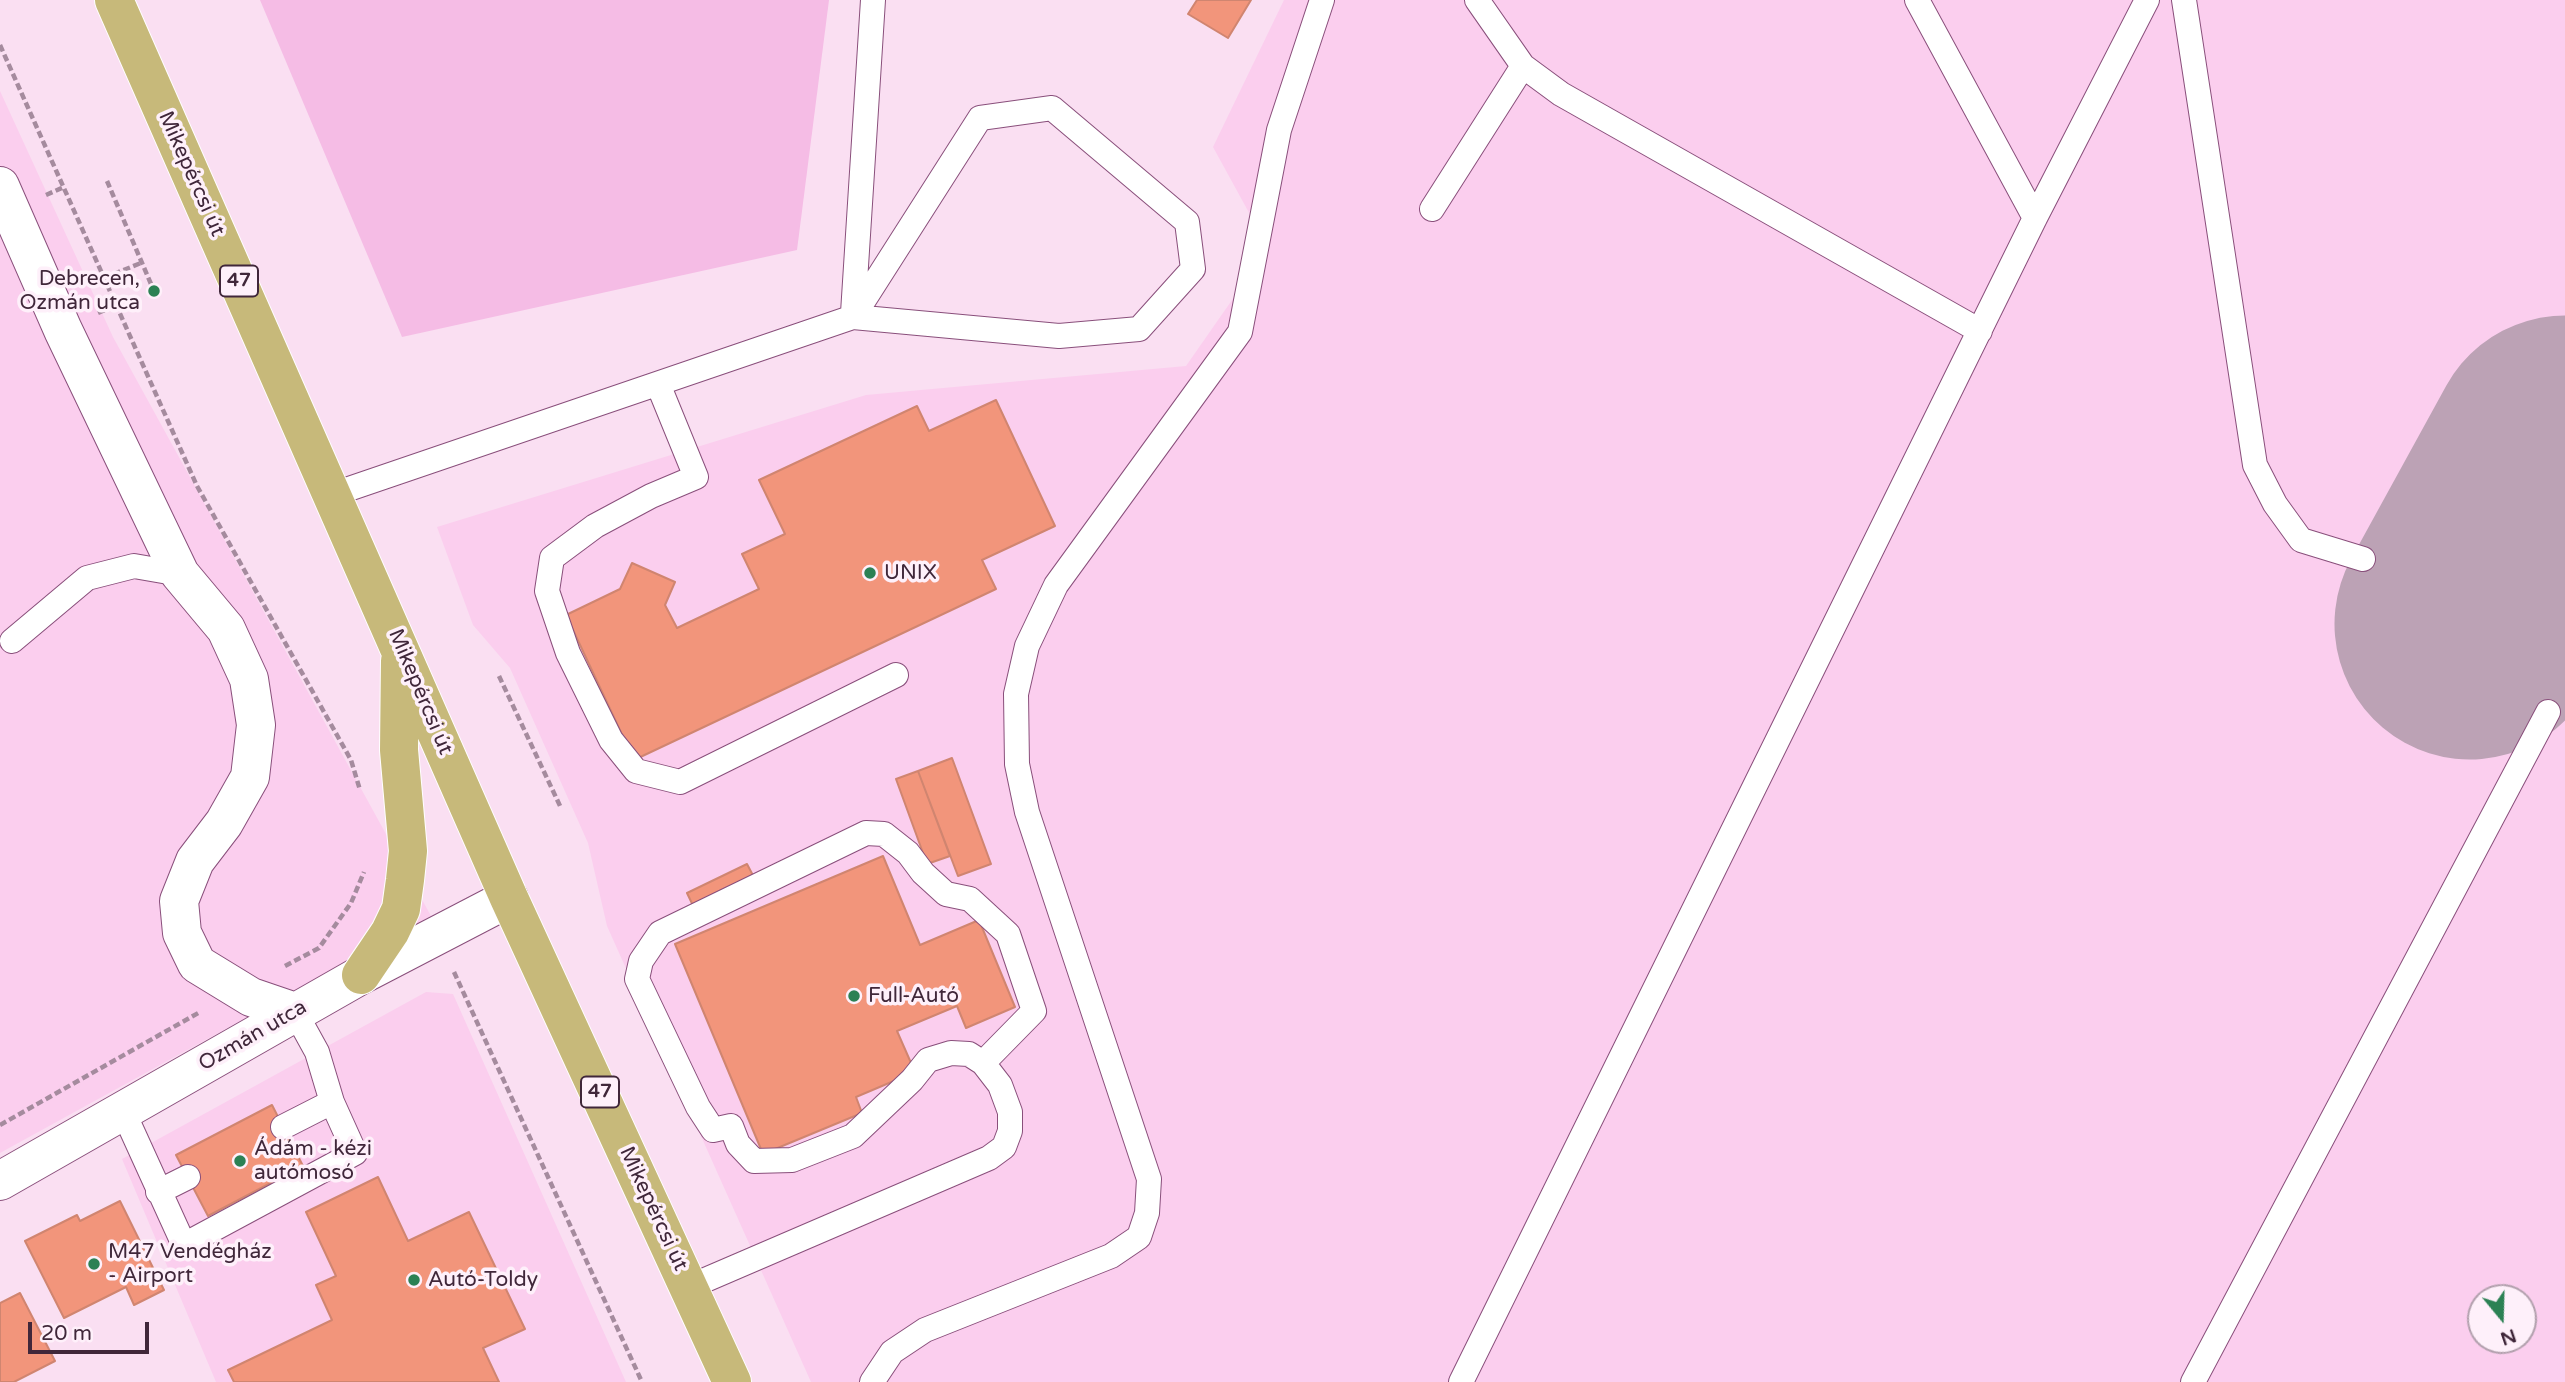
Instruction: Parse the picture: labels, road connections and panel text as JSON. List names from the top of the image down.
{
  "streets": {
    "main road": ["Mikepércsi út", "47"],
    "street": ["Ozmán utca"]
  },
  "crossings": [
    ["Mikepércsi út", "Ozmán utca"]
  ],
  "places": [
    "Debrecen, Ozmán utca",
    "UNIX",
    "Full-Autó",
    "Ádám - kézi autómosó",
    "M47 Vendégház - Airport",
    "Autó-Toldy"
  ],
  "scale_bar": "20 m",
  "north": "bottom"
}
